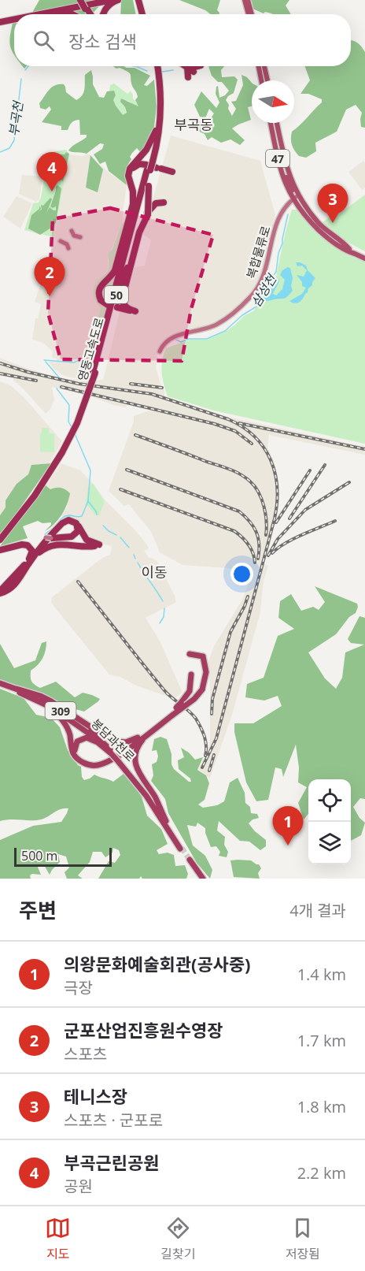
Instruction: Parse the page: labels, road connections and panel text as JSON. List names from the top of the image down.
{
  "streets": {
    "highway": [
      "50",
      "영동고속도로",
      "309",
      "봉담과천로"
    ],
    "main road": ["47", "복합물류로"]
  },
  "crossings": [
    ["47", "복합물류로"]
  ],
  "districts": ["부곡동", "이동"],
  "water": ["부곡천", "삼성천"],
  "scale_bar": "500 m",
  "north": "right",
  "page": {
    "search": "장소 검색",
    "pins": [
      "4",
      "3",
      "2",
      "1"
    ],
    "scale": "500 m",
    "heading": ["주변", "4개 결과"],
    "list": [
      {
        "mark": "1",
        "name": "의왕문화예술회관(공사중)",
        "note": "극장",
        "value": "1.4 km"
      },
      {
        "mark": "2",
        "name": "군포산업진흥원수영장",
        "note": "스포츠",
        "value": "1.7 km"
      },
      {
        "mark": "3",
        "name": "테니스장",
        "note": "스포츠 · 군포로",
        "value": "1.8 km"
      },
      {
        "mark": "4",
        "name": "부곡근린공원",
        "note": "공원",
        "value": "2.2 km"
      }
    ],
    "nav": ["지도", "길찾기", "저장됨"]
  }
}
